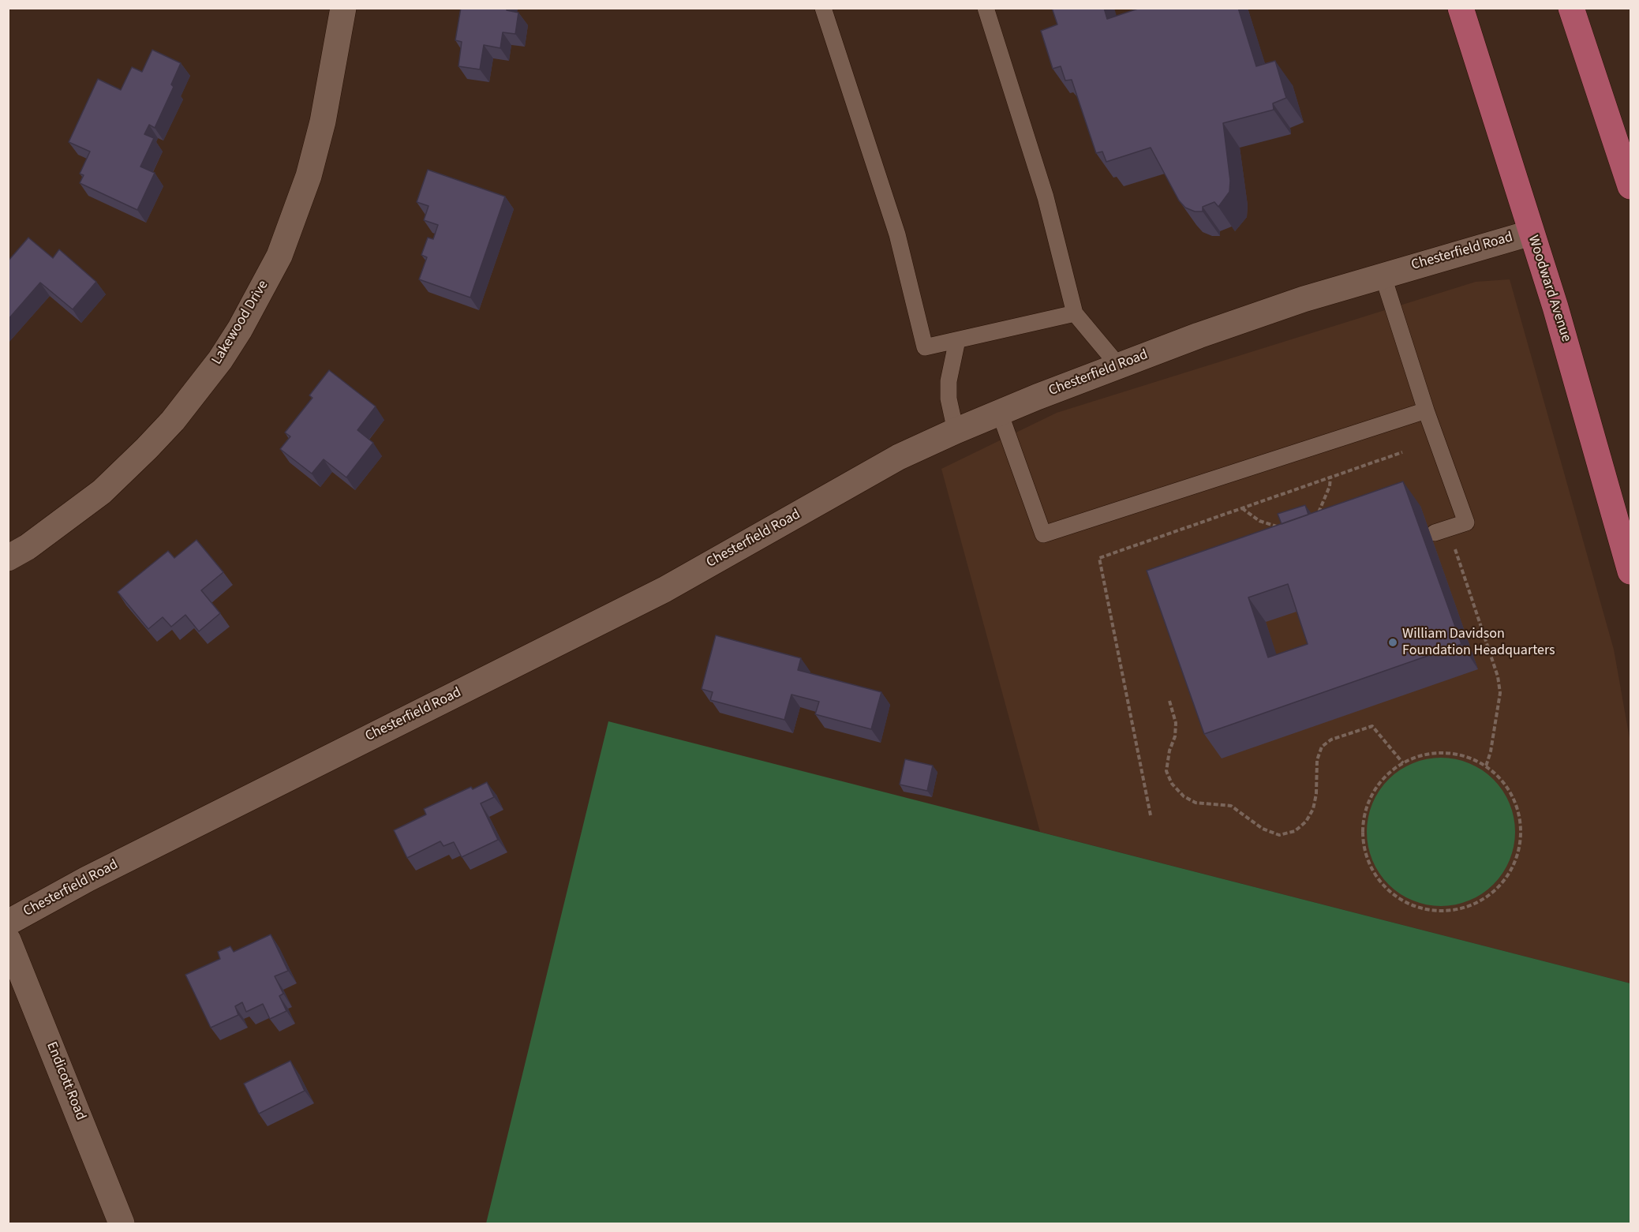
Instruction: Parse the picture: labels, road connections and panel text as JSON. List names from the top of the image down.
{
  "streets": {
    "main road": ["Woodward Avenue"],
    "street": ["Chesterfield Road", "Lakewood Drive", "Endicott Road"]
  },
  "crossings": [
    ["Chesterfield Road", "Woodward Avenue"]
  ],
  "places": ["William Davidson Foundation Headquarters"]
}
